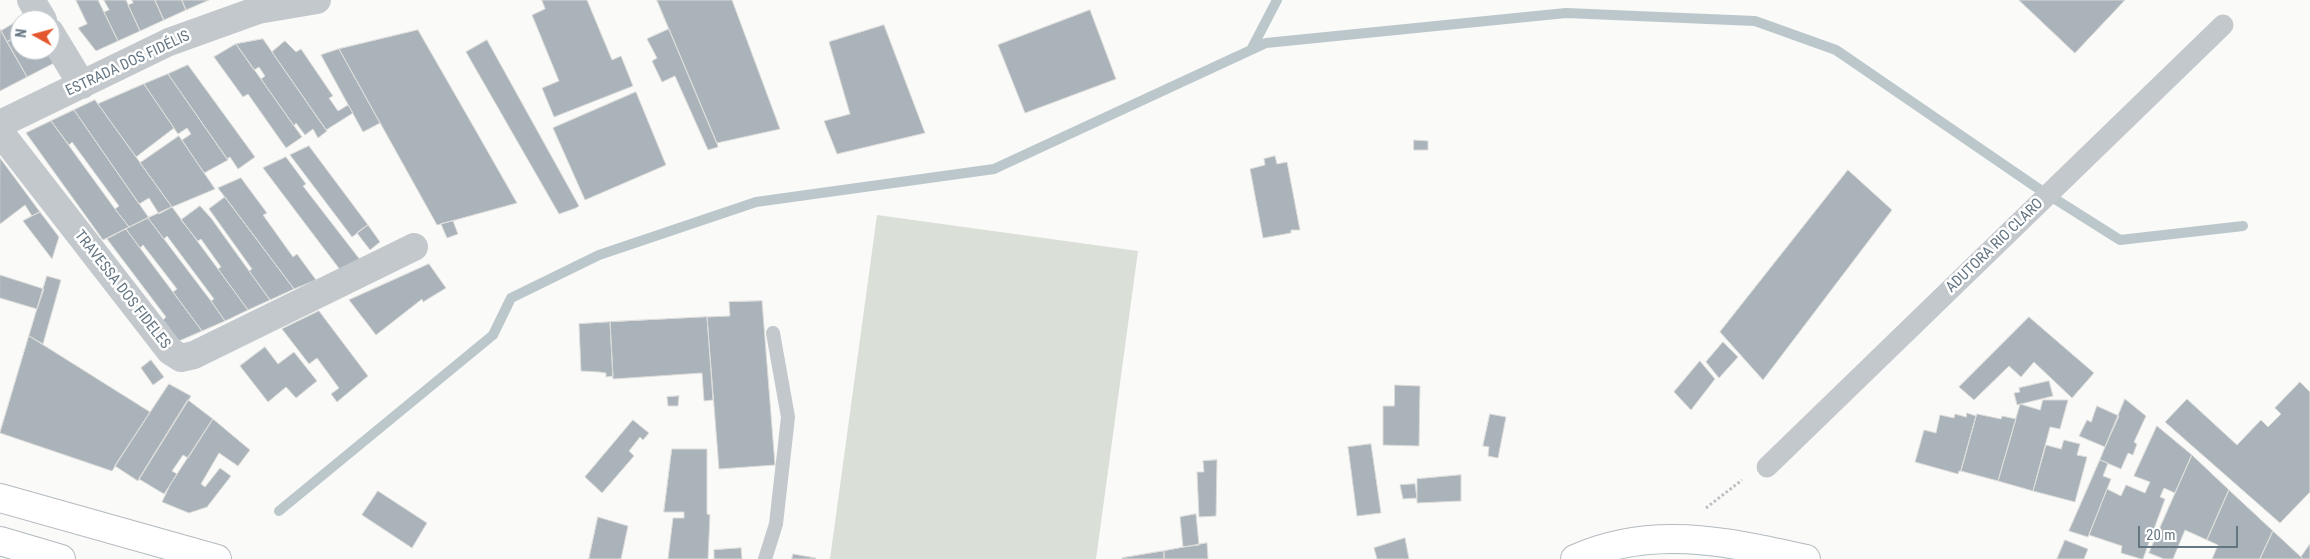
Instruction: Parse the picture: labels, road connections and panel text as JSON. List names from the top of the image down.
{
  "streets": {
    "street": ["ESTRADA DOS FIDÉLIS", "ADUTORA RIO CLARO", "TRAVESSA DOS FIDELES"]
  },
  "scale_bar": "20 m",
  "north": "left"
}
